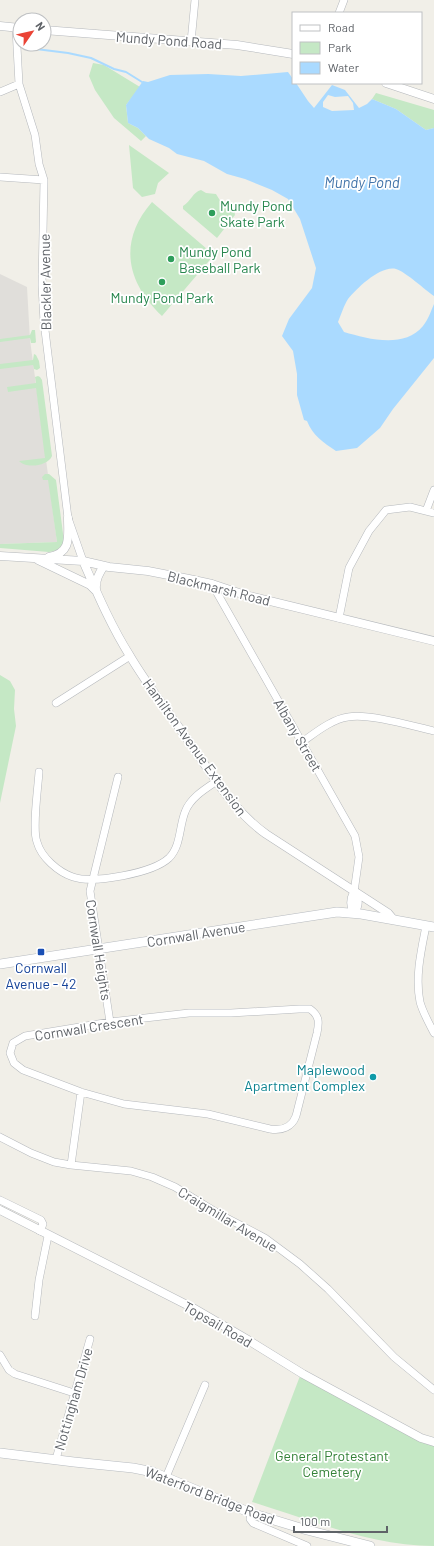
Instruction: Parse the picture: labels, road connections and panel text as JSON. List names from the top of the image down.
{
  "streets": {
    "main road": ["Cornwall Avenue", "Waterford Bridge Road"],
    "street": [
      "Mundy Pond Road",
      "Blackler Avenue",
      "Blackmarsh Road",
      "Albany Street",
      "Hamilton Avenue Extension",
      "Cornwall Heights",
      "Cornwall Crescent",
      "Craigmillar Avenue",
      "Topsail Road",
      "Nottingham Drive"
    ]
  },
  "crossings": [
    ["Blackler Avenue", "Blackmarsh Road"],
    ["Blackler Avenue", "Hamilton Avenue Extension"],
    ["Blackmarsh Road", "Albany Street"],
    ["Blackmarsh Road", "Hamilton Avenue Extension"],
    ["Albany Street", "Hamilton Avenue Extension"],
    ["Albany Street", "Cornwall Avenue"],
    ["Hamilton Avenue Extension", "Cornwall Avenue"],
    ["Hamilton Avenue Extension", "Cornwall Heights"],
    ["Cornwall Avenue", "Cornwall Heights"],
    ["Cornwall Heights", "Cornwall Crescent"],
    ["Nottingham Drive", "Waterford Bridge Road"]
  ],
  "water": ["Mundy Pond"],
  "parks": ["General Protestant Cemetery"],
  "places": {
    "other": [
      "Mundy Pond Skate Park",
      "Mundy Pond Baseball Park",
      "Mundy Pond Park",
      "Maplewood Apartment Complex"
    ],
    "transit": ["Cornwall Avenue - 42"]
  },
  "legend": ["Road", "Park", "Water"],
  "scale_bar": "100 m",
  "north": "top right"
}
